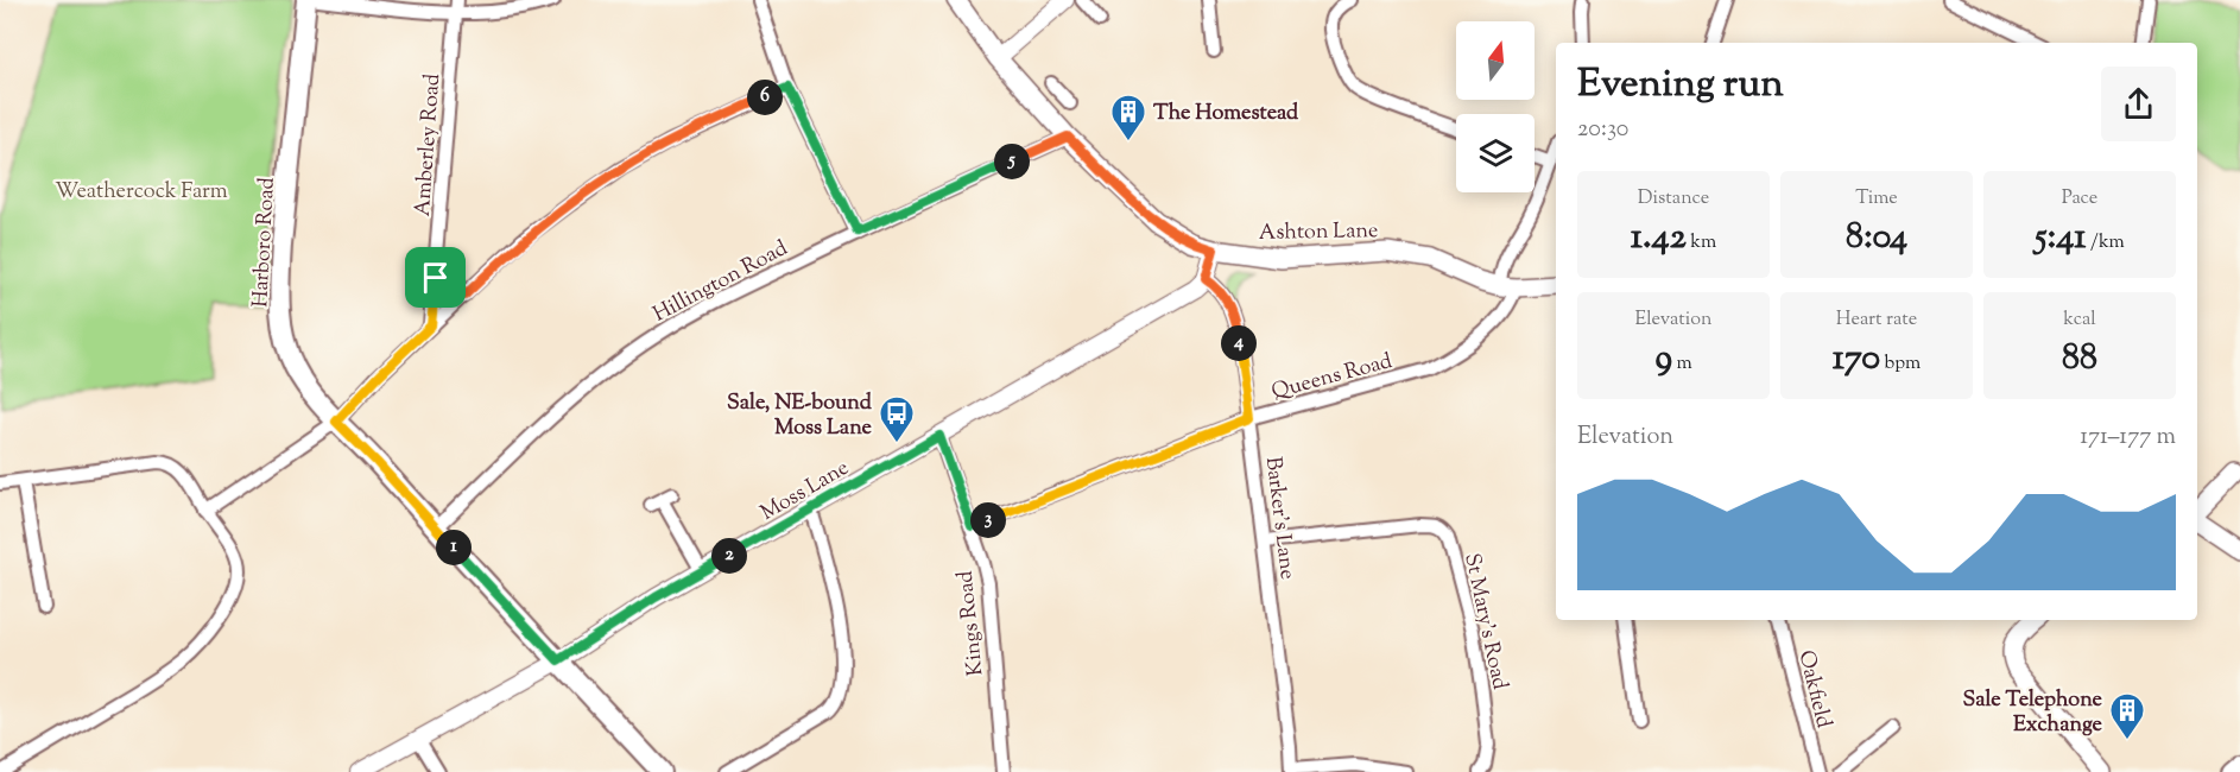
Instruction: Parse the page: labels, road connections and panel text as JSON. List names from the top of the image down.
{
  "streets": {
    "main road": ["Ashton Lane", "Harboro Road"],
    "street": [
      "Amberley Road",
      "Hillington Road",
      "Queens Road",
      "Moss Lane",
      "Barker's Lane",
      "St Mary's Road",
      "Kings Road",
      "Oakfield"
    ]
  },
  "crossings": [
    ["Ashton Lane", "Hillington Road"],
    ["Ashton Lane", "Queens Road"],
    ["Harboro Road", "Hillington Road"],
    ["Harboro Road", "Moss Lane"],
    ["Queens Road", "Barker's Lane"],
    ["Queens Road", "Kings Road"],
    ["Moss Lane", "Barker's Lane"],
    ["Moss Lane", "Kings Road"],
    ["Barker's Lane", "St Mary's Road"]
  ],
  "parks": ["Weathercock Farm"],
  "places": {
    "building": ["The Homestead", "Sale Telephone Exchange"],
    "bus stop": ["Sale, NE-bound Moss Lane"]
  },
  "north": "top",
  "page": {
    "heading": ["Evening run", "20:30"],
    "pins": [
      "6",
      "5",
      "4",
      "3",
      "1",
      "2"
    ],
    "stats": [
      ["Distance", "1.42 km"],
      ["Time", "8:04"],
      ["Pace", "5:41 /km"],
      ["Elevation", "9 m"],
      ["Heart rate", "170 bpm"],
      ["kcal", "88"]
    ],
    "chart": ["Elevation", "171–177 m"]
  }
}
